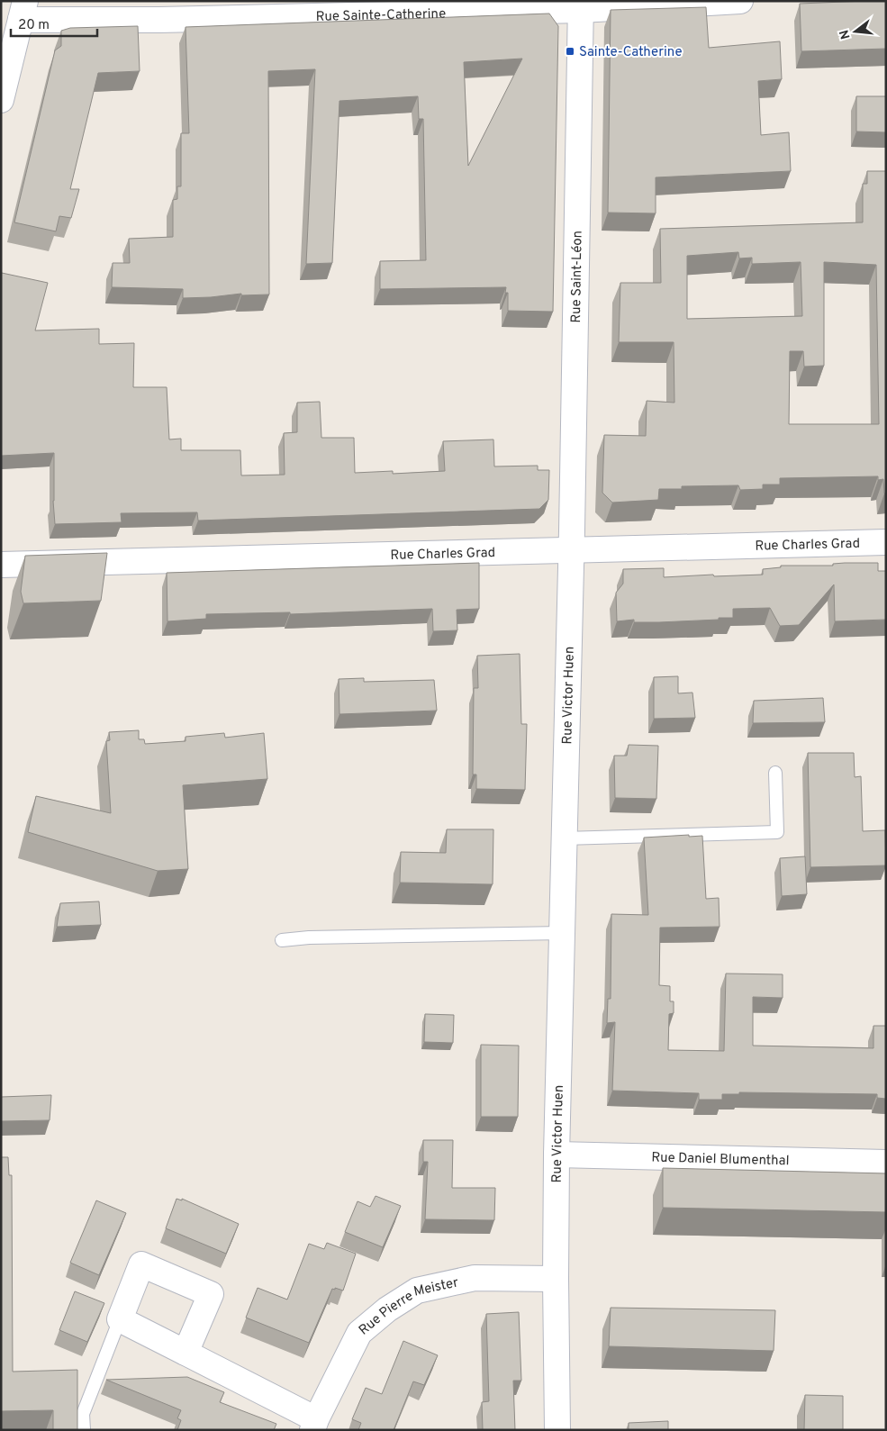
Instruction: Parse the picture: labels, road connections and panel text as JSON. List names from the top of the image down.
{
  "streets": {
    "street": [
      "Rue Sainte-Catherine",
      "Rue Saint-Léon",
      "Rue Charles Grad",
      "Rue Victor Huen",
      "Rue Daniel Blumenthal",
      "Rue Pierre Meister"
    ]
  },
  "crossings": [
    ["Rue Sainte-Catherine", "Rue Saint-Léon"],
    ["Rue Saint-Léon", "Rue Charles Grad"],
    ["Rue Saint-Léon", "Rue Victor Huen"],
    ["Rue Charles Grad", "Rue Victor Huen"],
    ["Rue Victor Huen", "Rue Daniel Blumenthal"],
    ["Rue Victor Huen", "Rue Pierre Meister"]
  ],
  "places": {
    "transit": ["Sainte-Catherine"]
  },
  "scale_bar": "20 m",
  "north": "left"
}
